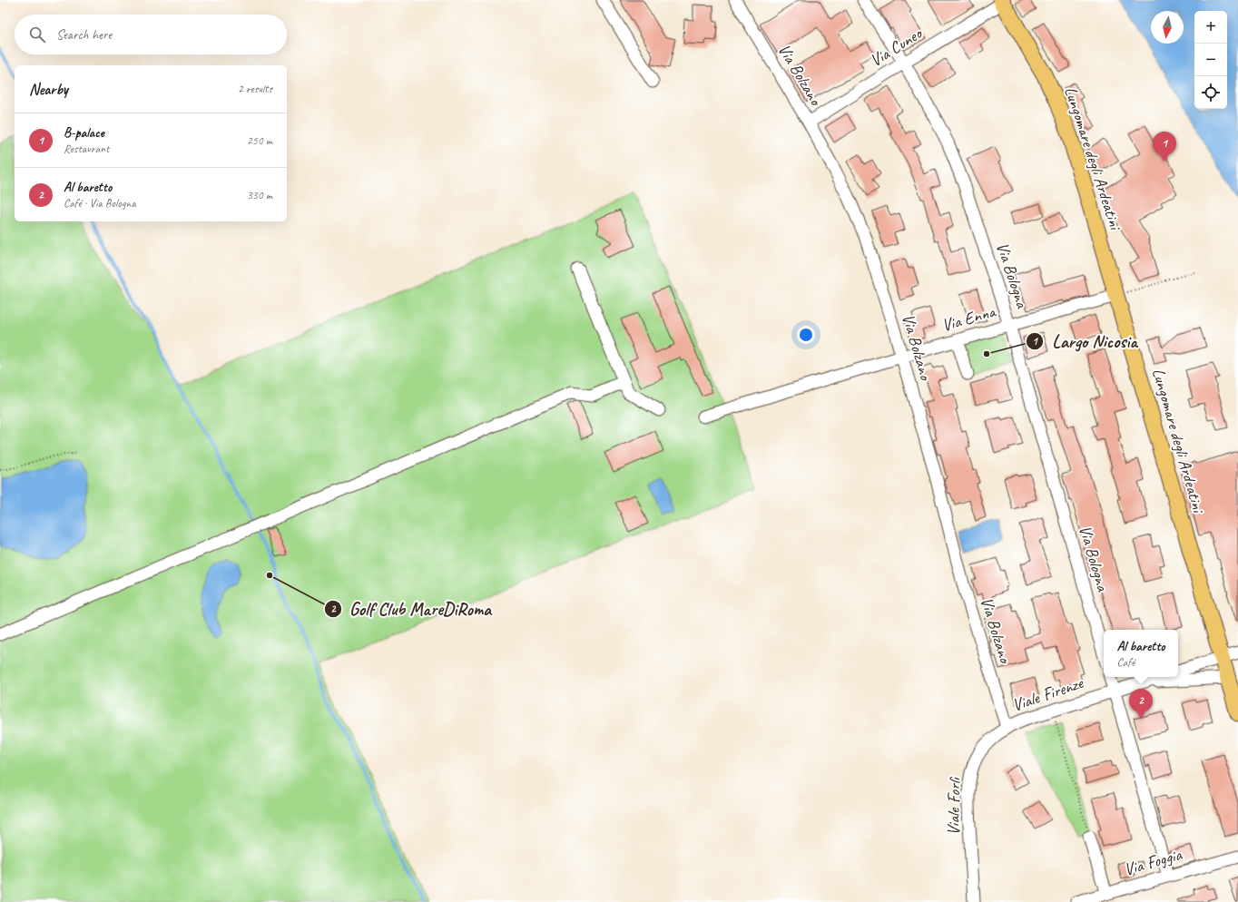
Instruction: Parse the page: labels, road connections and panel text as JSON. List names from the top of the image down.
{
  "streets": {
    "main road": ["Lungomare degli Ardeatini"],
    "street": [
      "Via Cuneo",
      "Via Bolzano",
      "Via Bologna",
      "Via Enna",
      "Viale Firenze",
      "Viale Forlì",
      "Via Foggia"
    ]
  },
  "crossings": [
    ["Via Cuneo", "Via Bolzano"],
    ["Via Cuneo", "Lungomare degli Ardeatini"],
    ["Via Cuneo", "Via Bologna"],
    ["Via Bolzano", "Via Enna"],
    ["Via Bolzano", "Viale Firenze"],
    ["Via Bolzano", "Viale Forlì"],
    ["Lungomare degli Ardeatini", "Via Enna"],
    ["Lungomare degli Ardeatini", "Viale Firenze"],
    ["Via Bologna", "Via Enna"],
    ["Viale Firenze", "Viale Forlì"]
  ],
  "places": ["Largo Nicosia", "Golf Club MareDiRoma"],
  "north": "bottom",
  "page": {
    "map_buttons": ["+", "−"],
    "search": "Search here",
    "heading": ["Nearby", "2 results"],
    "list": [
      {
        "mark": "1",
        "name": "B-palace",
        "note": "Restaurant",
        "value": "250 m"
      },
      {
        "mark": "2",
        "name": "Al baretto",
        "note": "Café · Via Bologna",
        "value": "330 m"
      }
    ],
    "pins": ["1", "2"],
    "popup": ["Al baretto", "Café"]
  }
}
